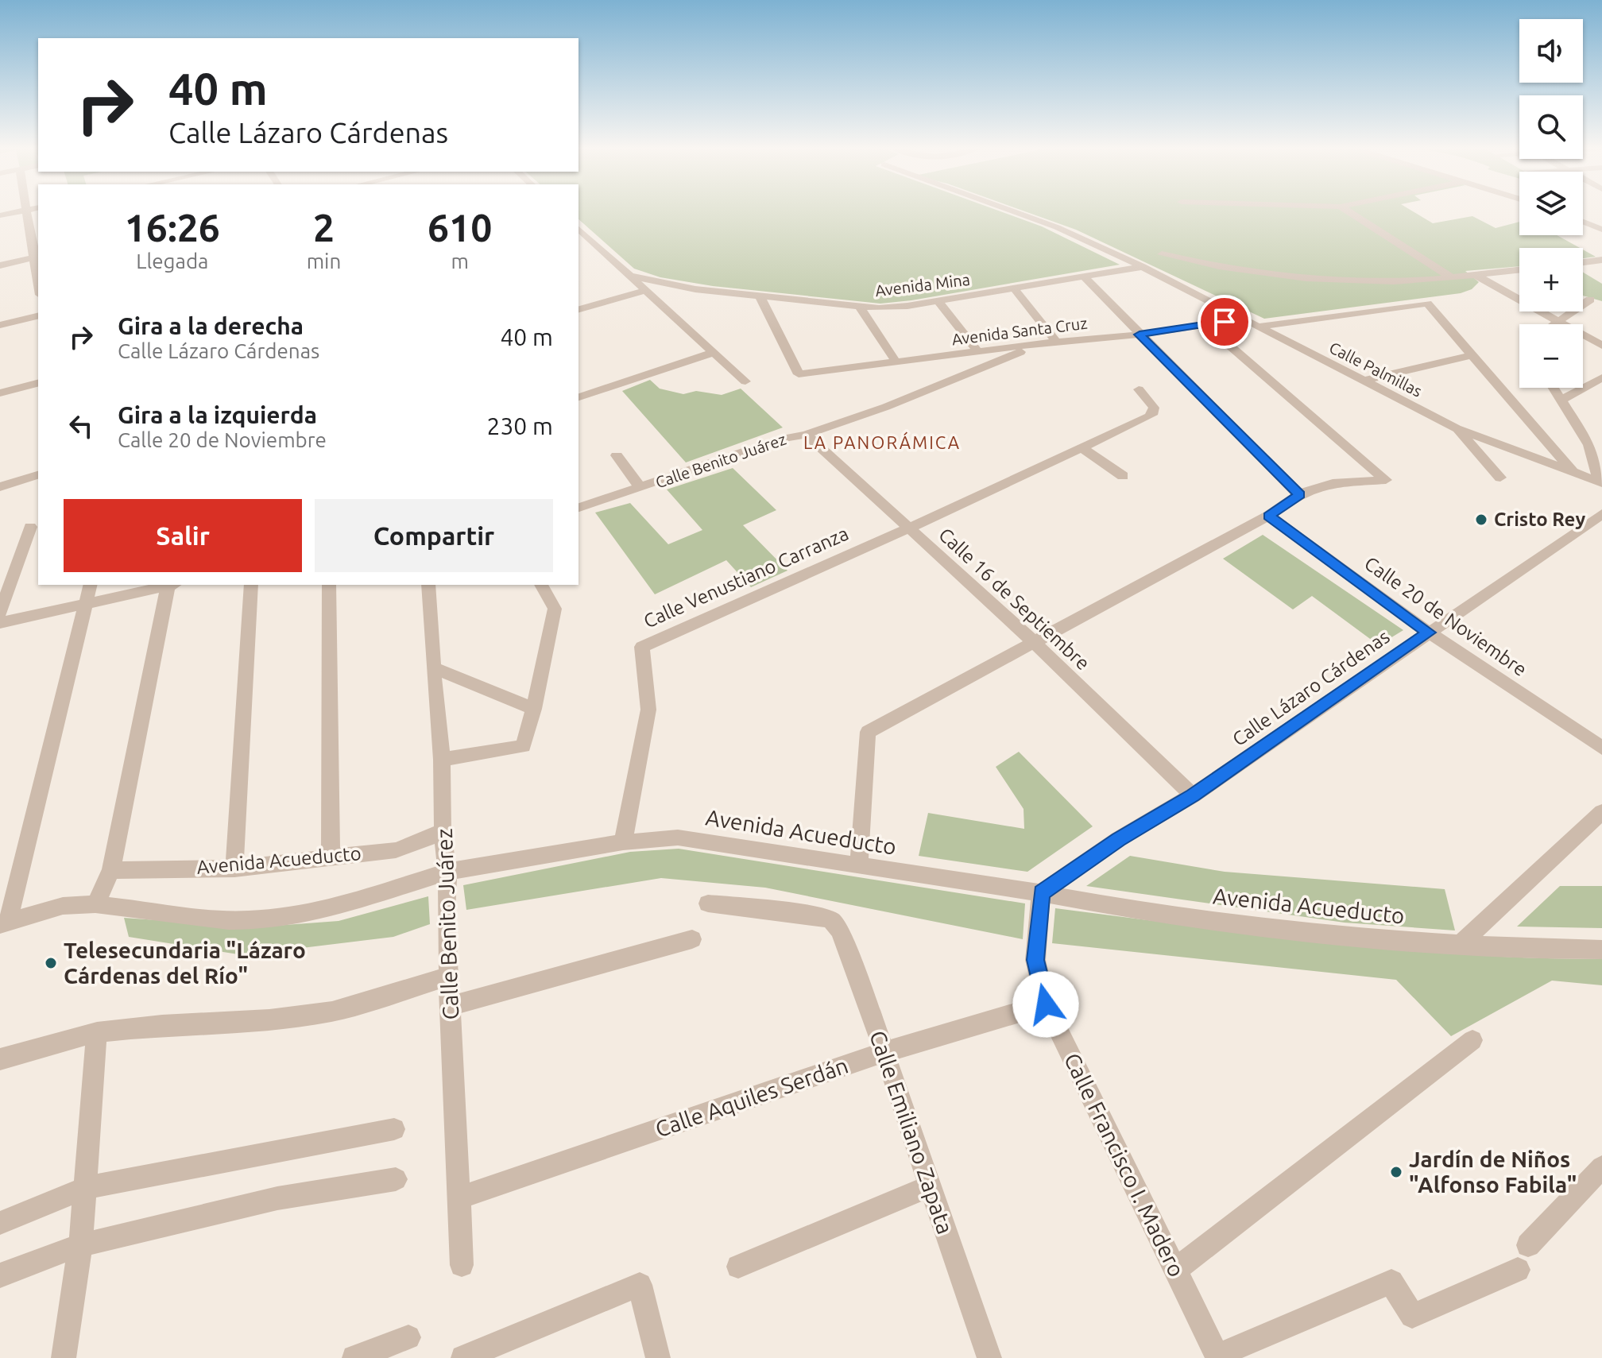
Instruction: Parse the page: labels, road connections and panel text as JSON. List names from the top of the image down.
{
  "streets": {
    "street": [
      "Avenida Mina",
      "Avenida Santa Cruz",
      "Calle Palmillas",
      "Calle Benito Juárez",
      "Calle Venustiano Carranza",
      "Calle 16 de Septiembre",
      "Calle 20 de Noviembre",
      "Calle Lázaro Cárdenas",
      "Avenida Acueducto",
      "Calle Aquiles Serdán",
      "Calle Emiliano Zapata",
      "Calle Francisco I. Madero"
    ]
  },
  "crossings": [
    ["Avenida Mina", "Avenida Santa Cruz"],
    ["Avenida Mina", "Calle Palmillas"],
    ["Avenida Santa Cruz", "Calle Palmillas"],
    ["Avenida Santa Cruz", "Calle Benito Juárez"],
    ["Calle Benito Juárez", "Calle 16 de Septiembre"],
    ["Calle Benito Juárez", "Avenida Acueducto"],
    ["Calle Benito Juárez", "Calle Aquiles Serdán"],
    ["Calle Venustiano Carranza", "Calle 16 de Septiembre"],
    ["Calle Venustiano Carranza", "Avenida Acueducto"],
    ["Calle 16 de Septiembre", "Calle Lázaro Cárdenas"],
    ["Calle 20 de Noviembre", "Calle Lázaro Cárdenas"],
    ["Calle Lázaro Cárdenas", "Avenida Acueducto"],
    ["Calle Lázaro Cárdenas", "Calle Francisco I. Madero"],
    ["Avenida Acueducto", "Calle Francisco I. Madero"],
    ["Calle Aquiles Serdán", "Calle Emiliano Zapata"],
    ["Calle Aquiles Serdán", "Calle Francisco I. Madero"]
  ],
  "districts": ["LA PANORÁMICA"],
  "places": ["Cristo Rey", "Telesecundaria \"Lázaro Cárdenas del Río\"", "Jardín de Niños \"Alfonso Fabila\""],
  "page": {
    "map_buttons": ["+", "−"],
    "turn": ["40 m", "Calle Lázaro Cárdenas"],
    "eta": [
      "16:26",
      "Llegada",
      "2",
      "min",
      "610",
      "m"
    ],
    "list": [
      {
        "name": "Gira a la derecha",
        "note": "Calle Lázaro Cárdenas",
        "value": "40 m"
      },
      {
        "name": "Gira a la izquierda",
        "note": "Calle 20 de Noviembre",
        "value": "230 m"
      }
    ],
    "buttons": ["Salir", "Compartir"]
  }
}
